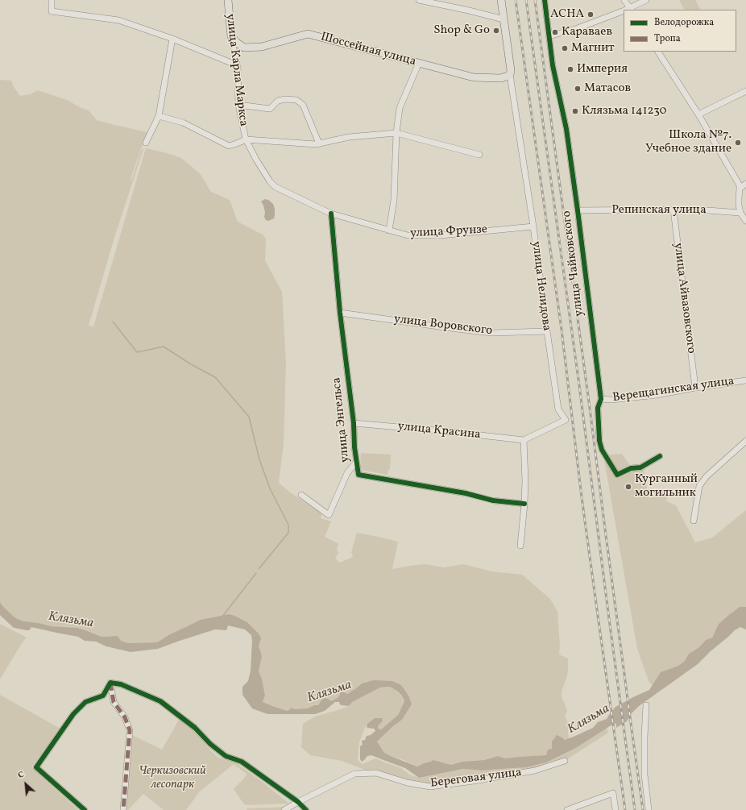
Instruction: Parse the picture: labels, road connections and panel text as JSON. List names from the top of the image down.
{
  "streets": {
    "main road": ["Шоссейная улица", "улица Карла Маркса", "улица Нелидова"],
    "street": [
      "Репинская улица",
      "улица Фрунзе",
      "улица Чайковского",
      "улица Айвазовского",
      "улица Воровского",
      "Верещагинская улица",
      "улица Энгельса",
      "улица Красина",
      "Береговая улица"
    ]
  },
  "crossings": [
    ["Шоссейная улица", "улица Карла Маркса"],
    ["Шоссейная улица", "улица Нелидова"],
    ["улица Карла Маркса", "улица Фрунзе"],
    ["Репинская улица", "улица Чайковского"],
    ["Репинская улица", "улица Айвазовского"],
    ["улица Фрунзе", "улица Нелидова"],
    ["улица Фрунзе", "улица Энгельса"],
    ["улица Чайковского", "Верещагинская улица"],
    ["улица Нелидова", "улица Воровского"],
    ["улица Нелидова", "улица Красина"],
    ["улица Айвазовского", "Верещагинская улица"],
    ["улица Воровского", "улица Энгельса"],
    ["улица Энгельса", "улица Красина"]
  ],
  "water": ["Клязьма"],
  "parks": ["Черкизовский лесопарк"],
  "places": [
    "АСНА",
    "Shop & Go",
    "Караваев",
    "Магнит",
    "Империя",
    "Матасов",
    "Клязьма 141230",
    "Школа №7. Учебное здание",
    "Курганный могильник"
  ],
  "legend": ["Велодорожка", "Тропа"],
  "north": "top left"
}
